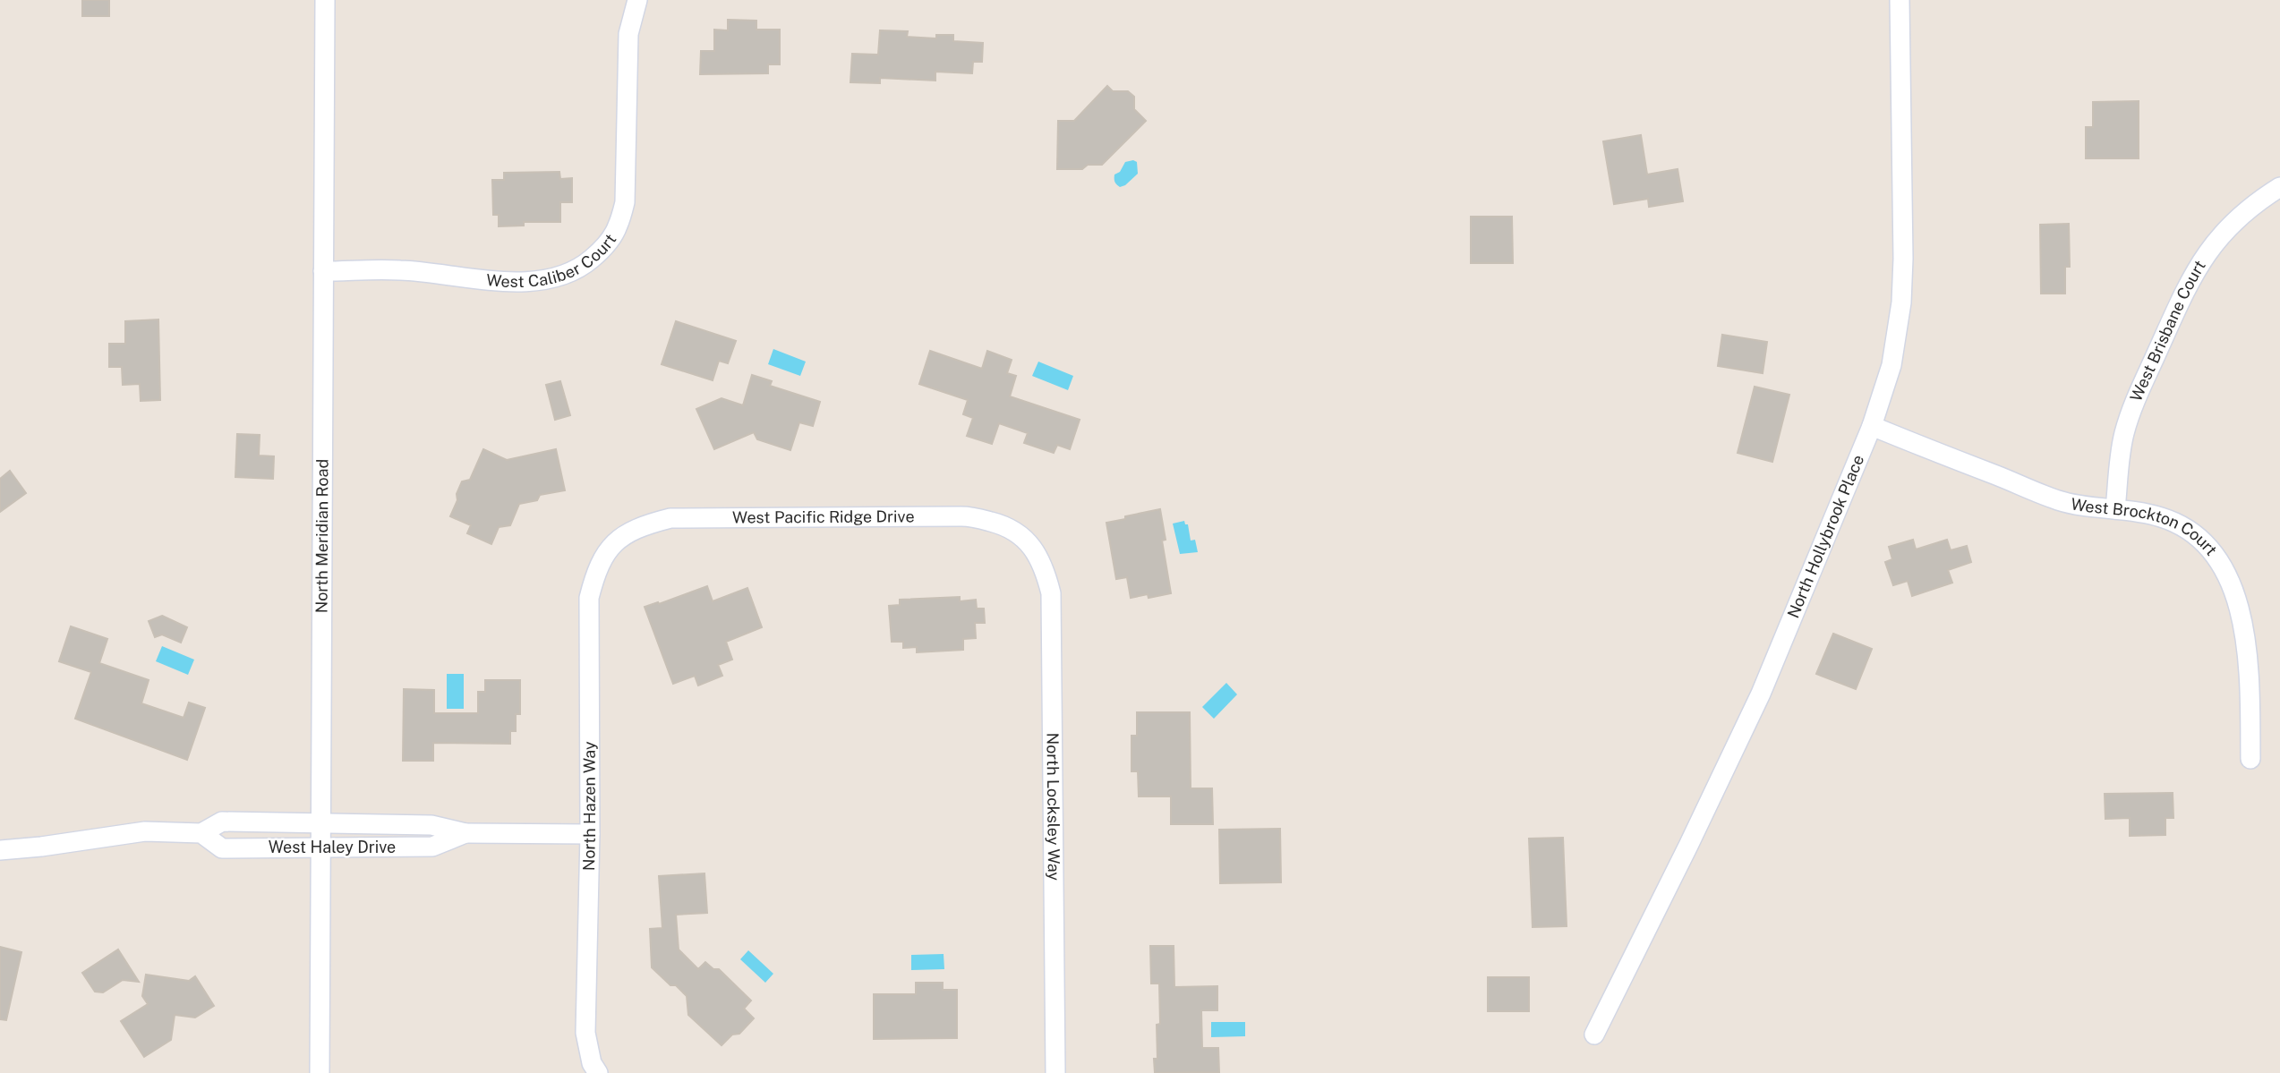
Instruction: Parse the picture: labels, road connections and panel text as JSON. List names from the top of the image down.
{
  "streets": {
    "street": [
      "West Caliber Court",
      "West Brisbane Court",
      "West Pacific Ridge Drive",
      "West Brockton Court",
      "North Meridian Road",
      "North Hollybrook Place",
      "North Hazen Way",
      "North Locksley Way",
      "West Haley Drive"
    ]
  },
  "crossings": [
    ["West Caliber Court", "North Meridian Road"],
    ["West Brisbane Court", "West Brockton Court"],
    ["West Pacific Ridge Drive", "North Hazen Way"],
    ["West Pacific Ridge Drive", "North Locksley Way"],
    ["West Brockton Court", "North Hollybrook Place"],
    ["North Meridian Road", "West Haley Drive"],
    ["North Hazen Way", "West Haley Drive"]
  ]
}
